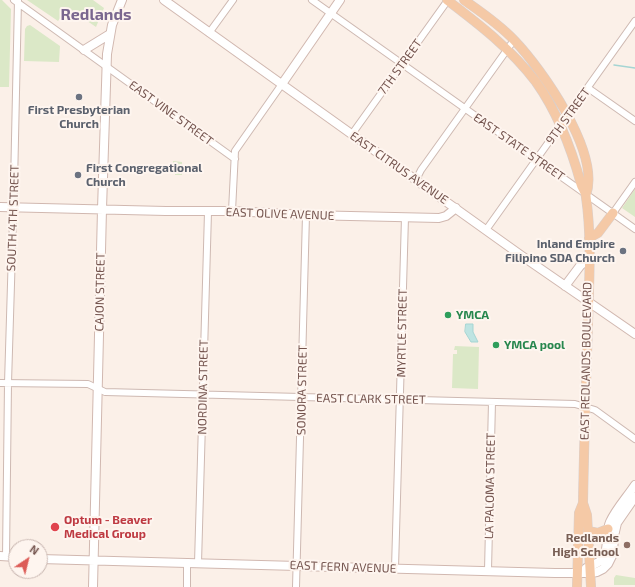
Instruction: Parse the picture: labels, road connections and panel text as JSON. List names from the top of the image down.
{
  "streets": {
    "main road": ["EAST REDLANDS BOULEVARD"],
    "street": [
      "7TH STREET",
      "EAST VINE STREET",
      "9TH STREET",
      "EAST STATE STREET",
      "EAST CITRUS AVENUE",
      "EAST OLIVE AVENUE",
      "SOUTH 4TH STREET",
      "CAJON STREET",
      "MYRTLE STREET",
      "NORDINA STREET",
      "SONORA STREET",
      "EAST CLARK STREET",
      "LA PALOMA STREET",
      "EAST FERN AVENUE"
    ]
  },
  "crossings": [
    ["7TH STREET", "EAST STATE STREET"],
    ["7TH STREET", "EAST CITRUS AVENUE"],
    ["7TH STREET", "EAST REDLANDS BOULEVARD"],
    ["EAST VINE STREET", "SOUTH 4TH STREET"],
    ["EAST VINE STREET", "CAJON STREET"],
    ["9TH STREET", "EAST STATE STREET"],
    ["9TH STREET", "EAST CITRUS AVENUE"],
    ["9TH STREET", "EAST REDLANDS BOULEVARD"],
    ["EAST STATE STREET", "EAST REDLANDS BOULEVARD"],
    ["EAST CITRUS AVENUE", "EAST OLIVE AVENUE"],
    ["EAST CITRUS AVENUE", "EAST REDLANDS BOULEVARD"],
    ["EAST OLIVE AVENUE", "SOUTH 4TH STREET"],
    ["EAST OLIVE AVENUE", "CAJON STREET"],
    ["EAST OLIVE AVENUE", "MYRTLE STREET"],
    ["EAST OLIVE AVENUE", "NORDINA STREET"],
    ["EAST OLIVE AVENUE", "SONORA STREET"],
    ["SOUTH 4TH STREET", "EAST CLARK STREET"],
    ["CAJON STREET", "EAST CLARK STREET"],
    ["CAJON STREET", "EAST FERN AVENUE"],
    ["MYRTLE STREET", "EAST CLARK STREET"],
    ["MYRTLE STREET", "EAST FERN AVENUE"],
    ["EAST REDLANDS BOULEVARD", "EAST CLARK STREET"],
    ["EAST REDLANDS BOULEVARD", "EAST FERN AVENUE"],
    ["NORDINA STREET", "EAST CLARK STREET"],
    ["NORDINA STREET", "EAST FERN AVENUE"],
    ["SONORA STREET", "EAST CLARK STREET"],
    ["SONORA STREET", "EAST FERN AVENUE"],
    ["EAST CLARK STREET", "LA PALOMA STREET"],
    ["LA PALOMA STREET", "EAST FERN AVENUE"]
  ],
  "districts": ["Redlands"],
  "places": [
    "First Presbyterian Church",
    "First Congregational Church",
    "Inland Empire Filipino SDA Church",
    "YMCA",
    "YMCA pool",
    "Optum - Beaver Medical Group",
    "Redlands High School"
  ],
  "north": "top right"
}
